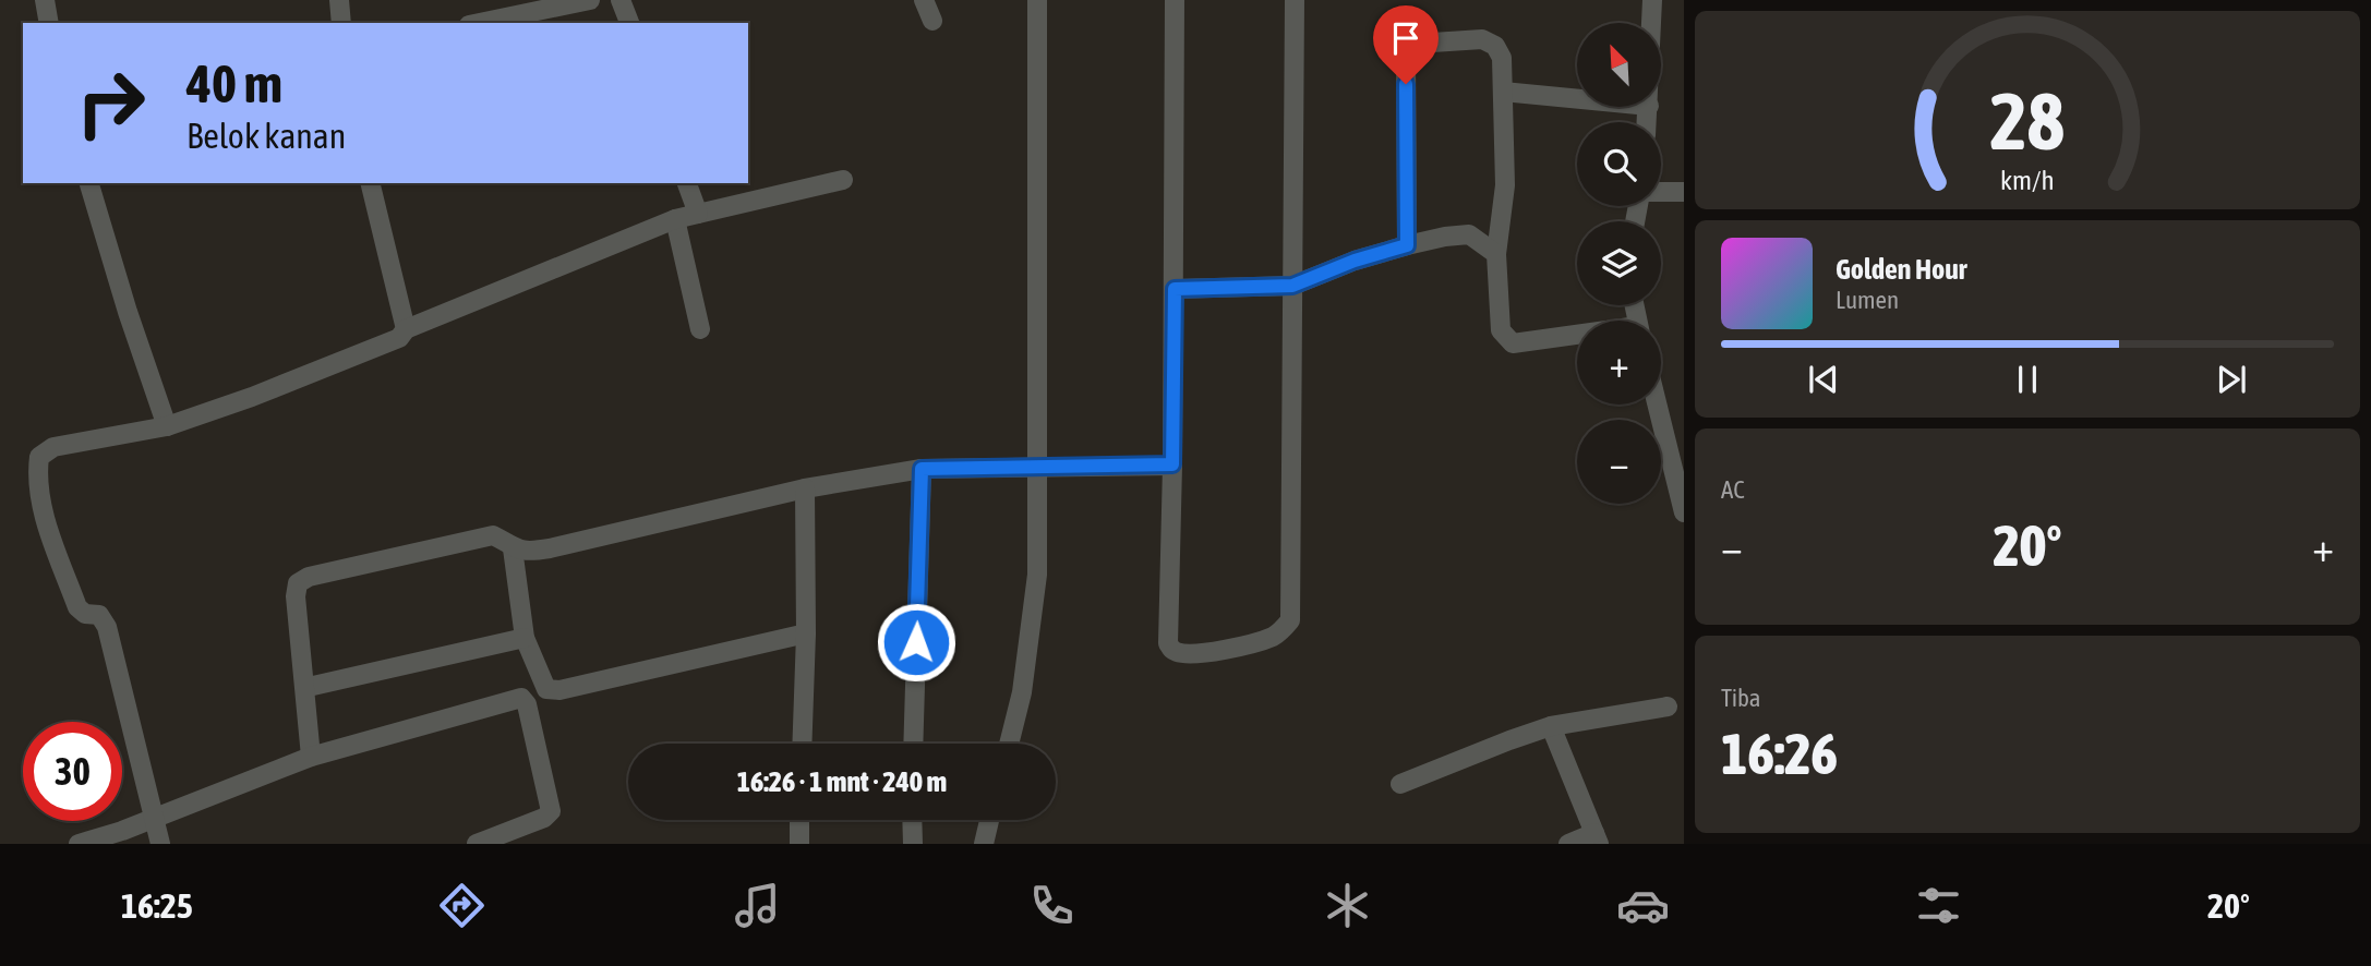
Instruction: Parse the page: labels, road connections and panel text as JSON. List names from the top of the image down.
{
  "north": "top left",
  "page": {
    "map_buttons": ["+", "−"],
    "turn": ["40 m", "Belok kanan"],
    "song": ["Golden Hour", "Lumen"],
    "tile": [
      "AC",
      ["Tiba", "16:26"]
    ],
    "heat": ["−", "20°", "+"],
    "limit": "30",
    "trip": "16:26 · 1 mnt · 240 m",
    "tabs": ["16:25", "20°"],
    "gauge": ["28", "km/h"]
  }
}
